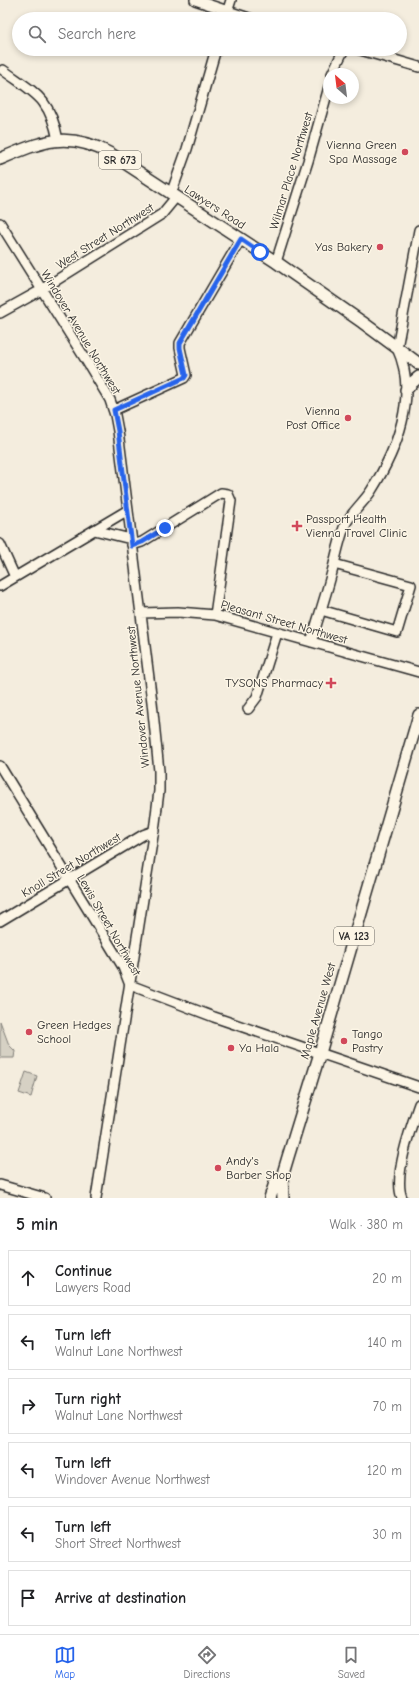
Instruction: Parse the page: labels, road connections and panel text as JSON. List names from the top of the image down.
{
  "streets": {
    "main road": [
      "SR 673",
      "Lawyers Road",
      "VA 123",
      "Maple Avenue West"
    ],
    "street": [
      "Wilmar Place Northwest",
      "West Street Northwest",
      "Windover Avenue Northwest",
      "Pleasant Street Northwest",
      "Knoll Street Northwest",
      "Lewis Street Northwest"
    ]
  },
  "crossings": [
    ["Wilmar Place Northwest", "Lawyers Road"],
    ["Lawyers Road", "West Street Northwest"],
    ["West Street Northwest", "Windover Avenue Northwest"],
    ["Windover Avenue Northwest", "Pleasant Street Northwest"],
    ["Windover Avenue Northwest", "Knoll Street Northwest"],
    ["Windover Avenue Northwest", "Lewis Street Northwest"],
    ["Knoll Street Northwest", "Lewis Street Northwest"],
    ["Lewis Street Northwest", "Maple Avenue West"]
  ],
  "places": {
    "other": [
      "Vienna Green Spa Massage",
      "Yas Bakery",
      "Vienna Post Office",
      "Green Hedges School",
      "Tango Pastry",
      "Ya Hala",
      "Andy's Barber Shop"
    ],
    "health": ["Passport Health Vienna Travel Clinic", "TYSONS Pharmacy"]
  },
  "north": "top left",
  "page": {
    "search": "Search here",
    "heading": ["5 min", "Walk · 380 m"],
    "list": [
      ["Continue", "Lawyers Road", "20 m"],
      ["Turn left", "Walnut Lane Northwest", "140 m"],
      ["Turn right", "Walnut Lane Northwest", "70 m"],
      ["Turn left", "Windover Avenue Northwest", "120 m"],
      ["Turn left", "Short Street Northwest", "30 m"],
      "Arrive at destination"
    ],
    "nav": ["Map", "Directions", "Saved"]
  }
}
